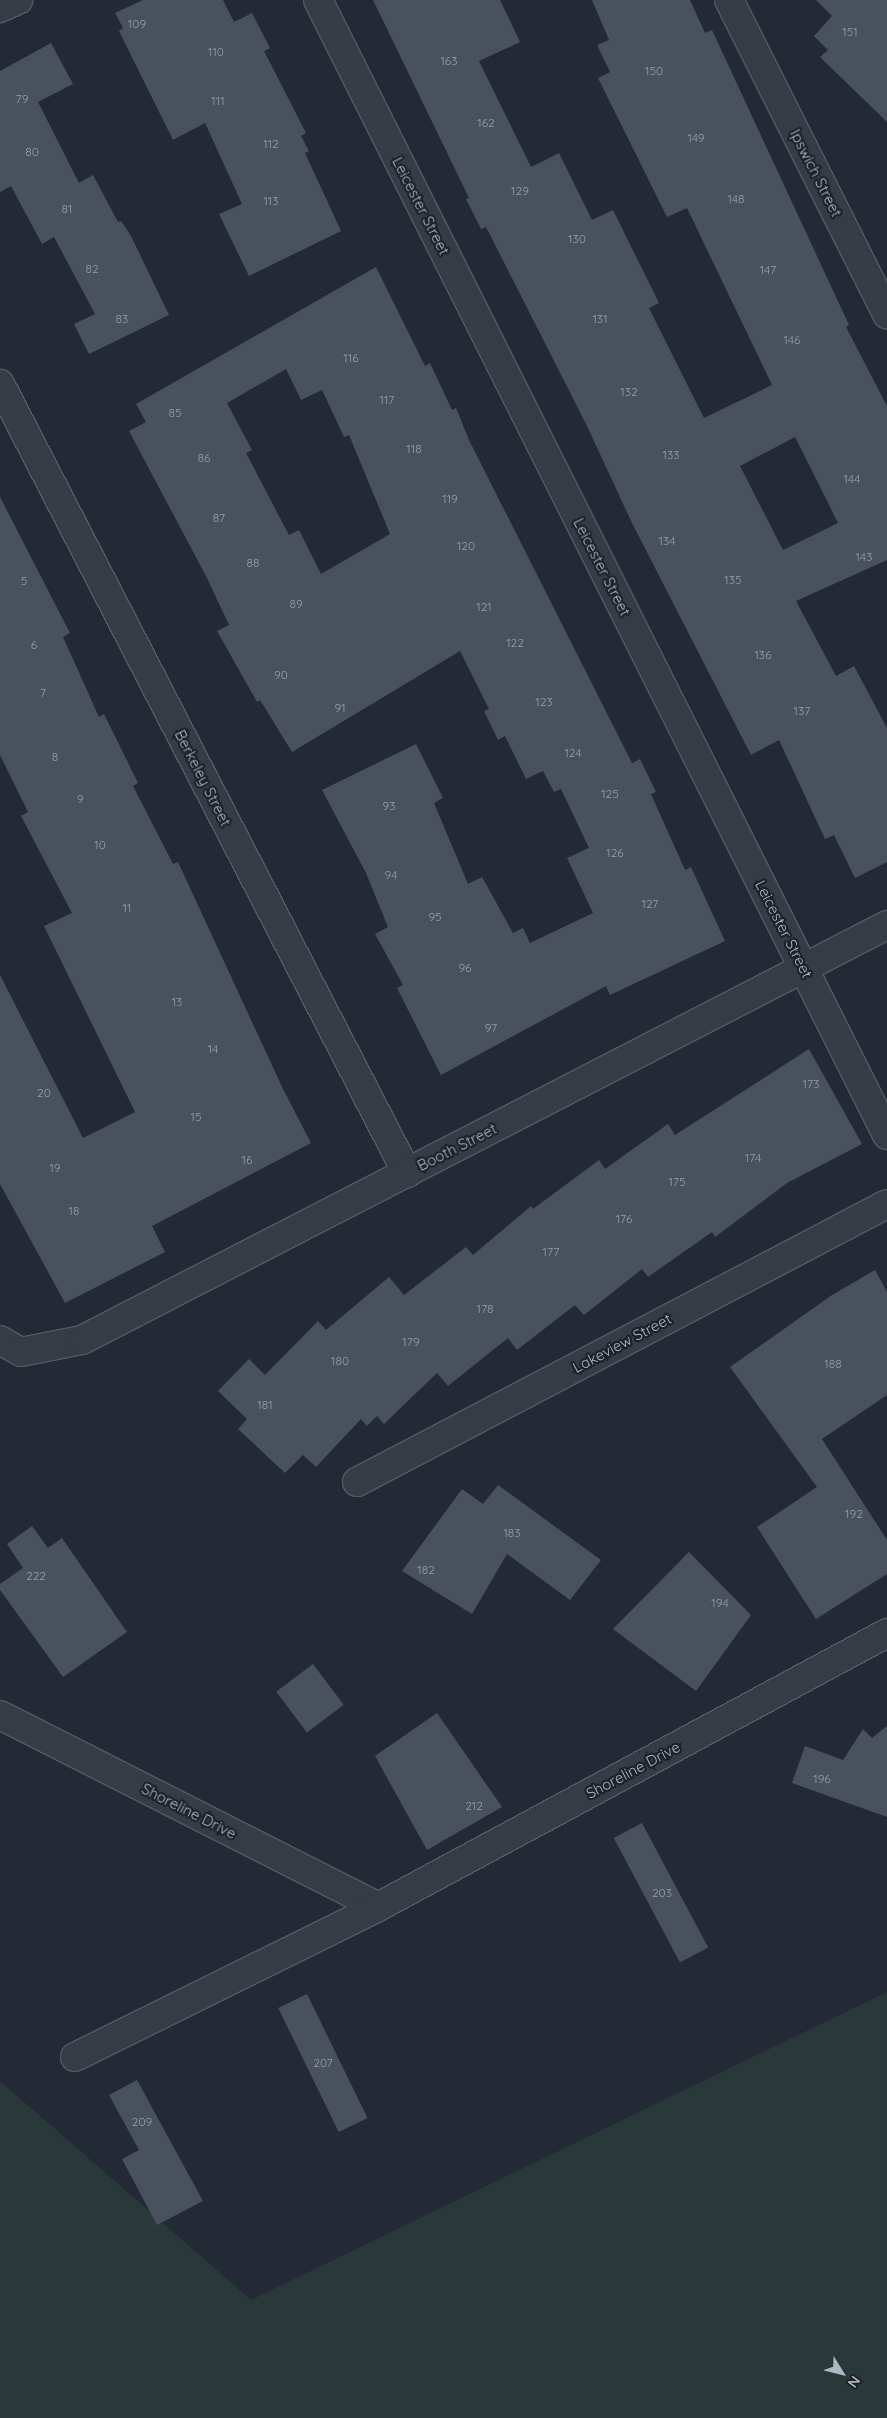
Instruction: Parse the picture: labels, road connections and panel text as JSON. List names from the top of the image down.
{
  "streets": {
    "street": [
      "Ipswich Street",
      "Leicester Street",
      "Berkeley Street",
      "Booth Street",
      "Lakeview Street",
      "Shoreline Drive"
    ]
  },
  "crossings": [
    ["Leicester Street", "Booth Street"],
    ["Berkeley Street", "Booth Street"]
  ],
  "house_numbers": [
    "109",
    "151",
    "110",
    "163",
    "150",
    "79",
    "111",
    "162",
    "149",
    "112",
    "80",
    "129",
    "148",
    "113",
    "81",
    "130",
    "82",
    "147",
    "83",
    "131",
    "146",
    "116",
    "132",
    "117",
    "85",
    "118",
    "133",
    "86",
    "144",
    "119",
    "87",
    "134",
    "120",
    "143",
    "88",
    "135",
    "5",
    "89",
    "121",
    "122",
    "6",
    "136",
    "90",
    "7",
    "123",
    "91",
    "137",
    "124",
    "8",
    "125",
    "9",
    "93",
    "10",
    "126",
    "94",
    "127",
    "11",
    "95",
    "96",
    "13",
    "97",
    "14",
    "173",
    "20",
    "15",
    "174",
    "16",
    "19",
    "175",
    "18",
    "176",
    "177",
    "178",
    "179",
    "180",
    "188",
    "181",
    "192",
    "183",
    "182",
    "222",
    "194",
    "196",
    "212",
    "203",
    "207",
    "209"
  ],
  "north": "bottom right"
}
